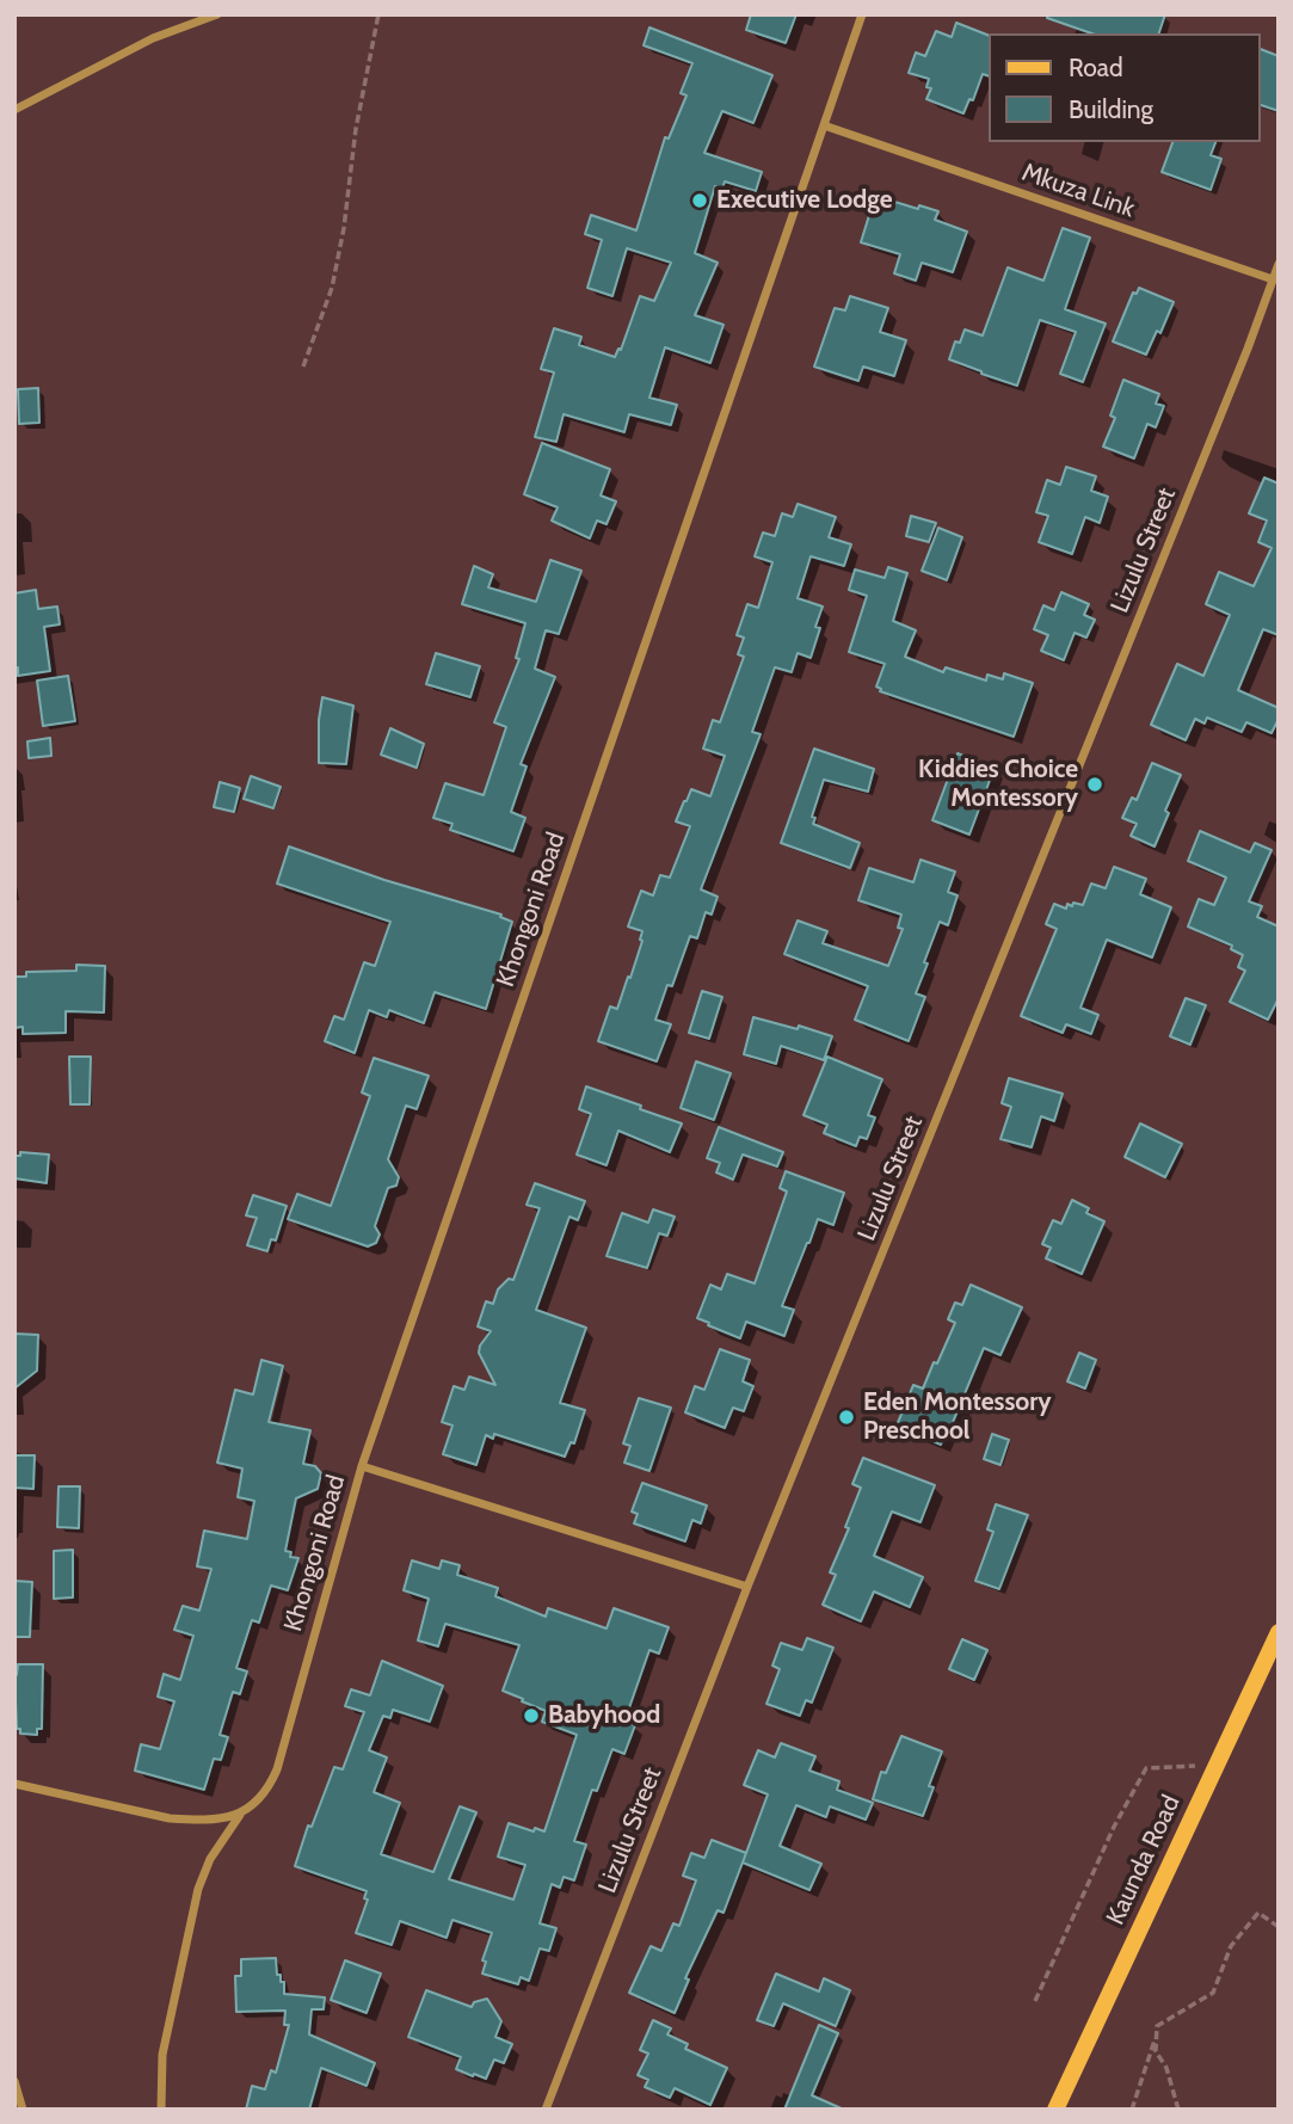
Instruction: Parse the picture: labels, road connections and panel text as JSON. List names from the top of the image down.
{
  "streets": {
    "main road": ["Kaunda Road"],
    "street": ["Mkuza Link", "Lizulu Street", "Khongoni Road"]
  },
  "crossings": [
    ["Mkuza Link", "Lizulu Street"],
    ["Mkuza Link", "Khongoni Road"]
  ],
  "places": [
    "Executive Lodge",
    "Kiddies Choice Montessory",
    "Eden Montessory Preschool",
    "Babyhood"
  ],
  "legend": ["Road", "Building"]
}
